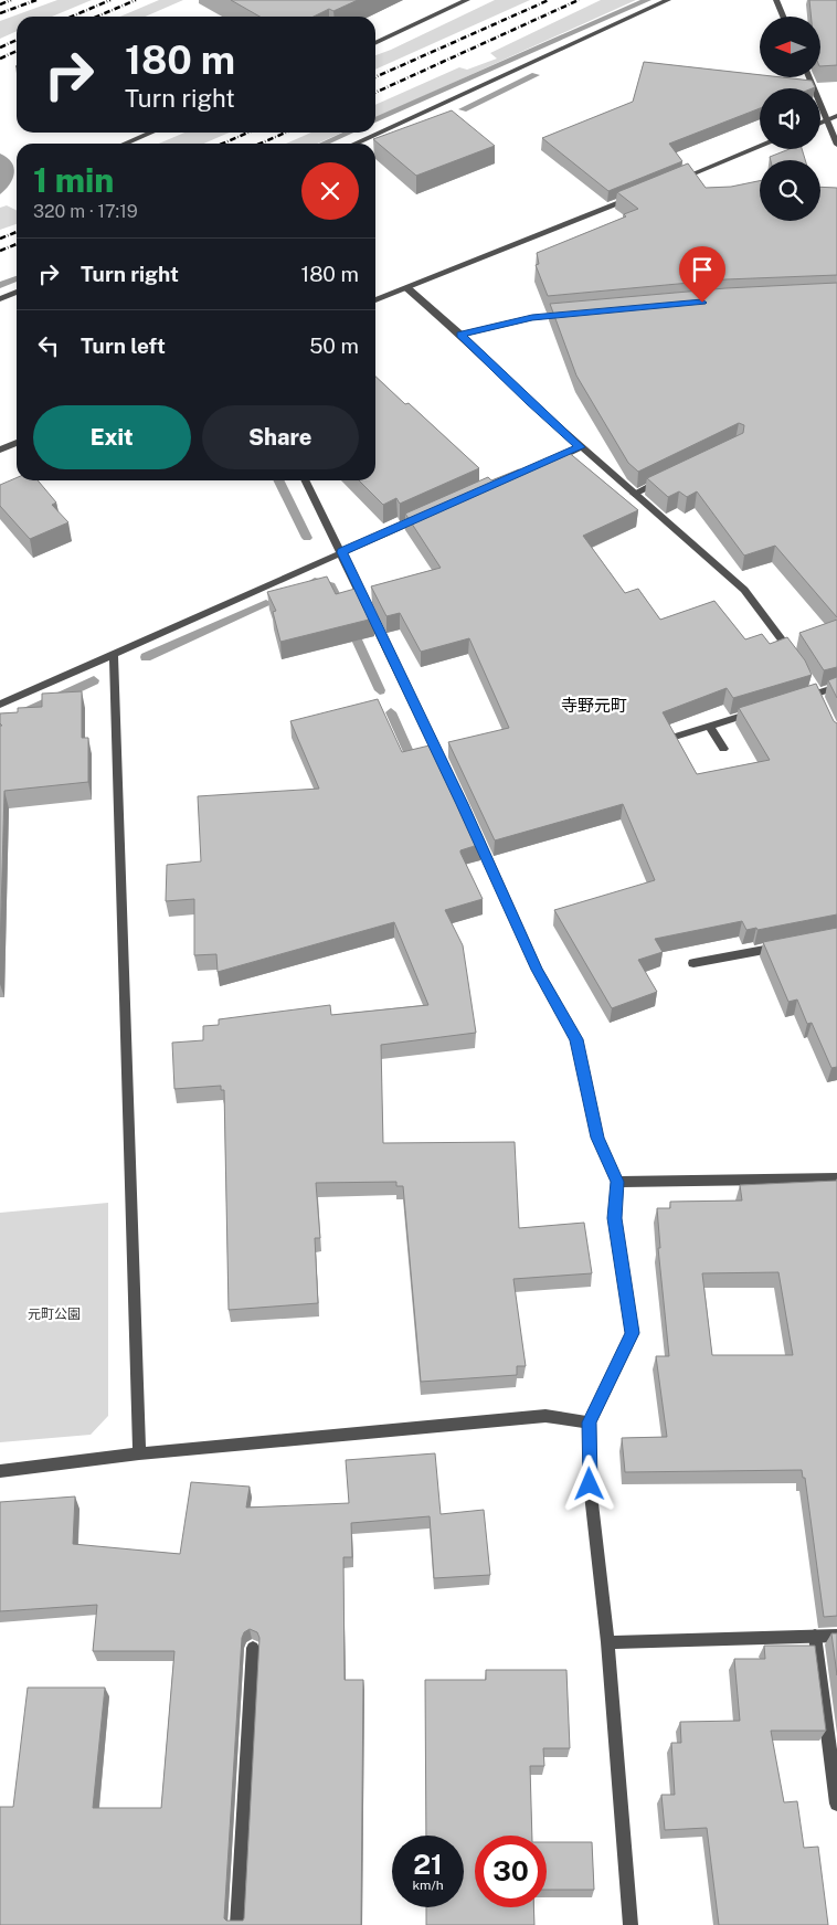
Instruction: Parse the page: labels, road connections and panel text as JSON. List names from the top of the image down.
{
  "districts": ["寺野元町"],
  "parks": ["元町公園"],
  "north": "left",
  "page": {
    "turn": ["180 m", "Turn right"],
    "heading": ["1 min", "320 m · 17:19"],
    "list": [
      {
        "name": "Turn right",
        "value": "180 m"
      },
      {
        "name": "Turn left",
        "value": "50 m"
      }
    ],
    "buttons": ["Exit", "Share"],
    "speed": "21 km/h",
    "limit": "30"
  }
}
